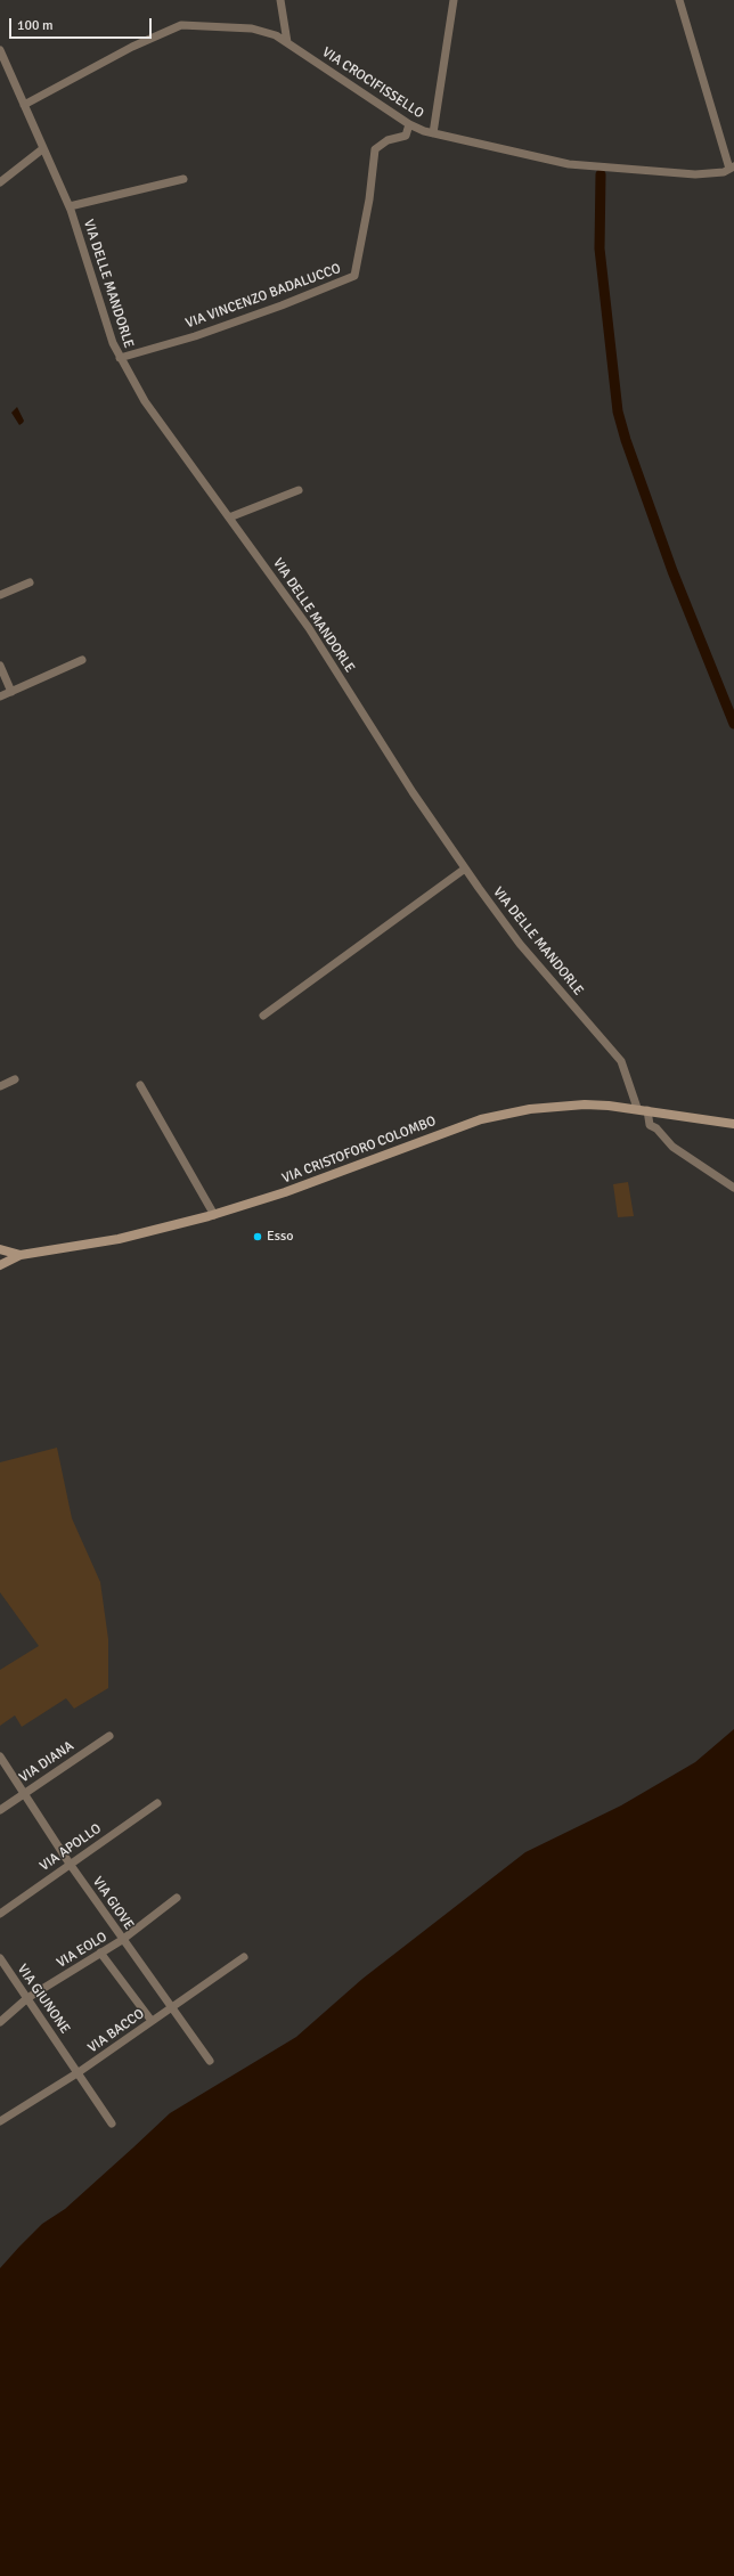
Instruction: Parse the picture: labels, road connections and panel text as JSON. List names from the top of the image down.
{
  "streets": {
    "main road": ["VIA CRISTOFORO COLOMBO"],
    "street": [
      "VIA CROCIFISSELLO",
      "VIA DELLE MANDORLE",
      "VIA VINCENZO BADALUCCO",
      "VIA DIANA",
      "VIA APOLLO",
      "VIA GIOVE",
      "VIA EOLO",
      "VIA GIUNONE",
      "VIA BACCO"
    ]
  },
  "crossings": [
    ["VIA CROCIFISSELLO", "VIA DELLE MANDORLE"],
    ["VIA CROCIFISSELLO", "VIA VINCENZO BADALUCCO"],
    ["VIA DELLE MANDORLE", "VIA VINCENZO BADALUCCO"],
    ["VIA DELLE MANDORLE", "VIA CRISTOFORO COLOMBO"],
    ["VIA DIANA", "VIA GIOVE"],
    ["VIA APOLLO", "VIA GIOVE"],
    ["VIA GIOVE", "VIA EOLO"],
    ["VIA GIOVE", "VIA BACCO"],
    ["VIA EOLO", "VIA GIUNONE"],
    ["VIA GIUNONE", "VIA BACCO"]
  ],
  "places": ["Esso"],
  "scale_bar": "100 m"
}
